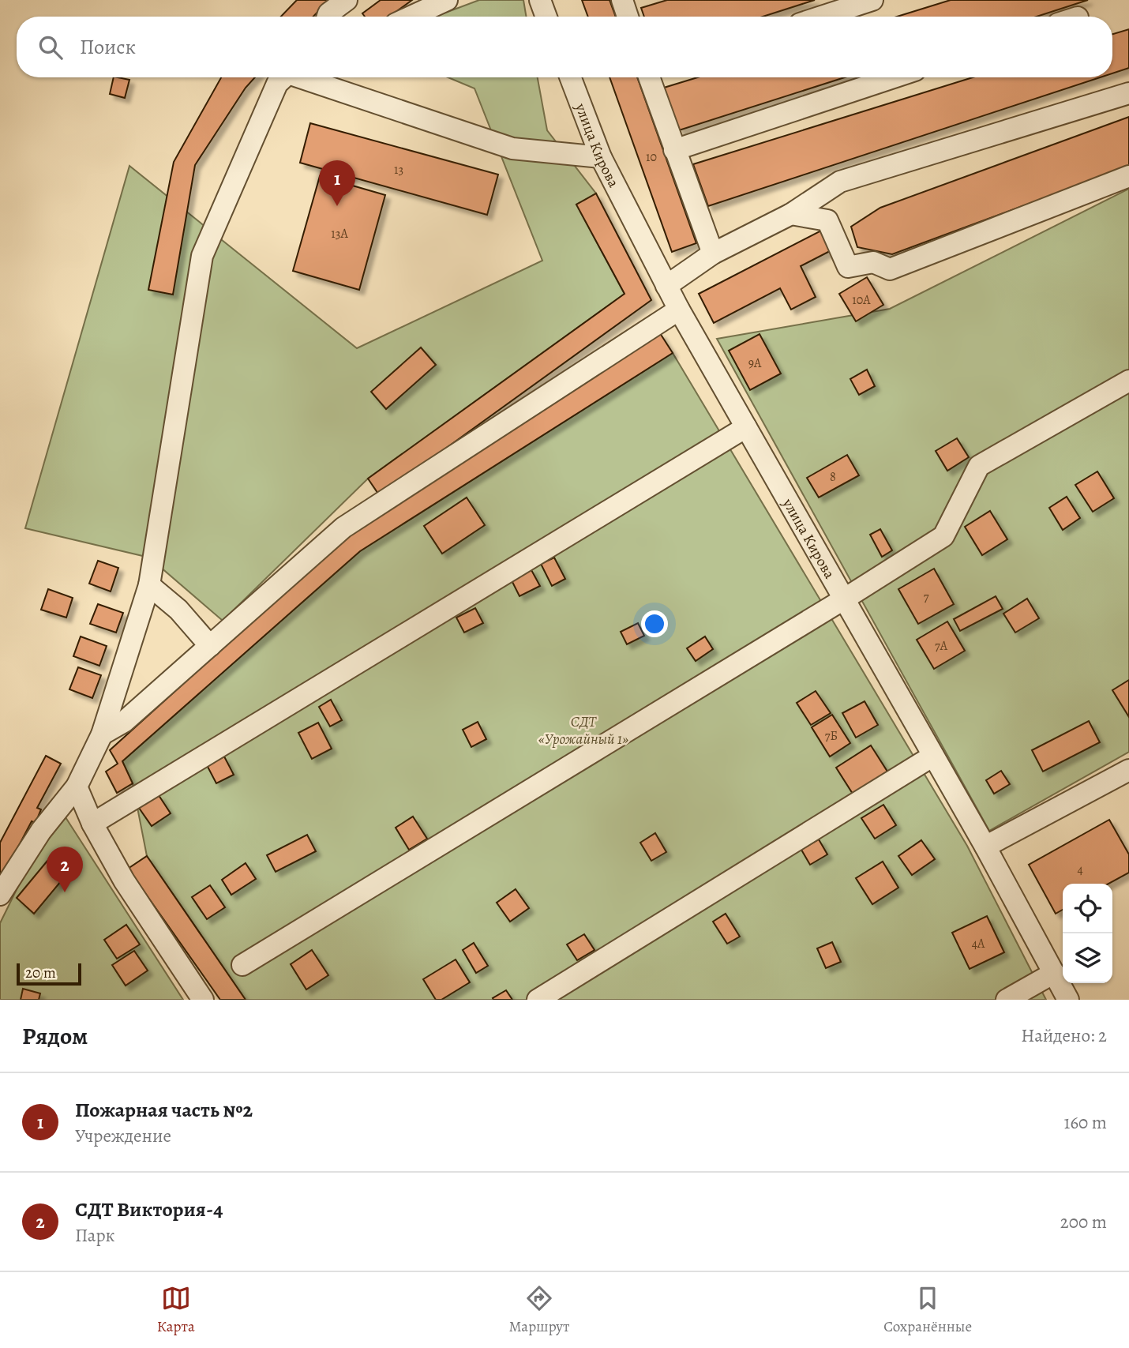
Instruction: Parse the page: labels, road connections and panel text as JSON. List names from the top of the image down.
{
  "streets": {
    "street": ["улица Кирова"]
  },
  "parks": ["СДТ «Урожайный 1»"],
  "house_numbers": [
    "10",
    "13",
    "13А",
    "10А",
    "9А",
    "8",
    "7",
    "7А",
    "7Б",
    "4",
    "4А"
  ],
  "scale_bar": "20 m",
  "page": {
    "search": "Поиск",
    "pins": ["1", "2"],
    "scale": "20 m",
    "heading": ["Рядом", "Найдено: 2"],
    "list": [
      {
        "mark": "1",
        "name": "Пожарная часть №2",
        "note": "Учреждение",
        "value": "160 m"
      },
      {
        "mark": "2",
        "name": "СДТ Виктория-4",
        "note": "Парк",
        "value": "200 m"
      }
    ],
    "nav": ["Карта", "Маршрут", "Сохранённые"]
  }
}
